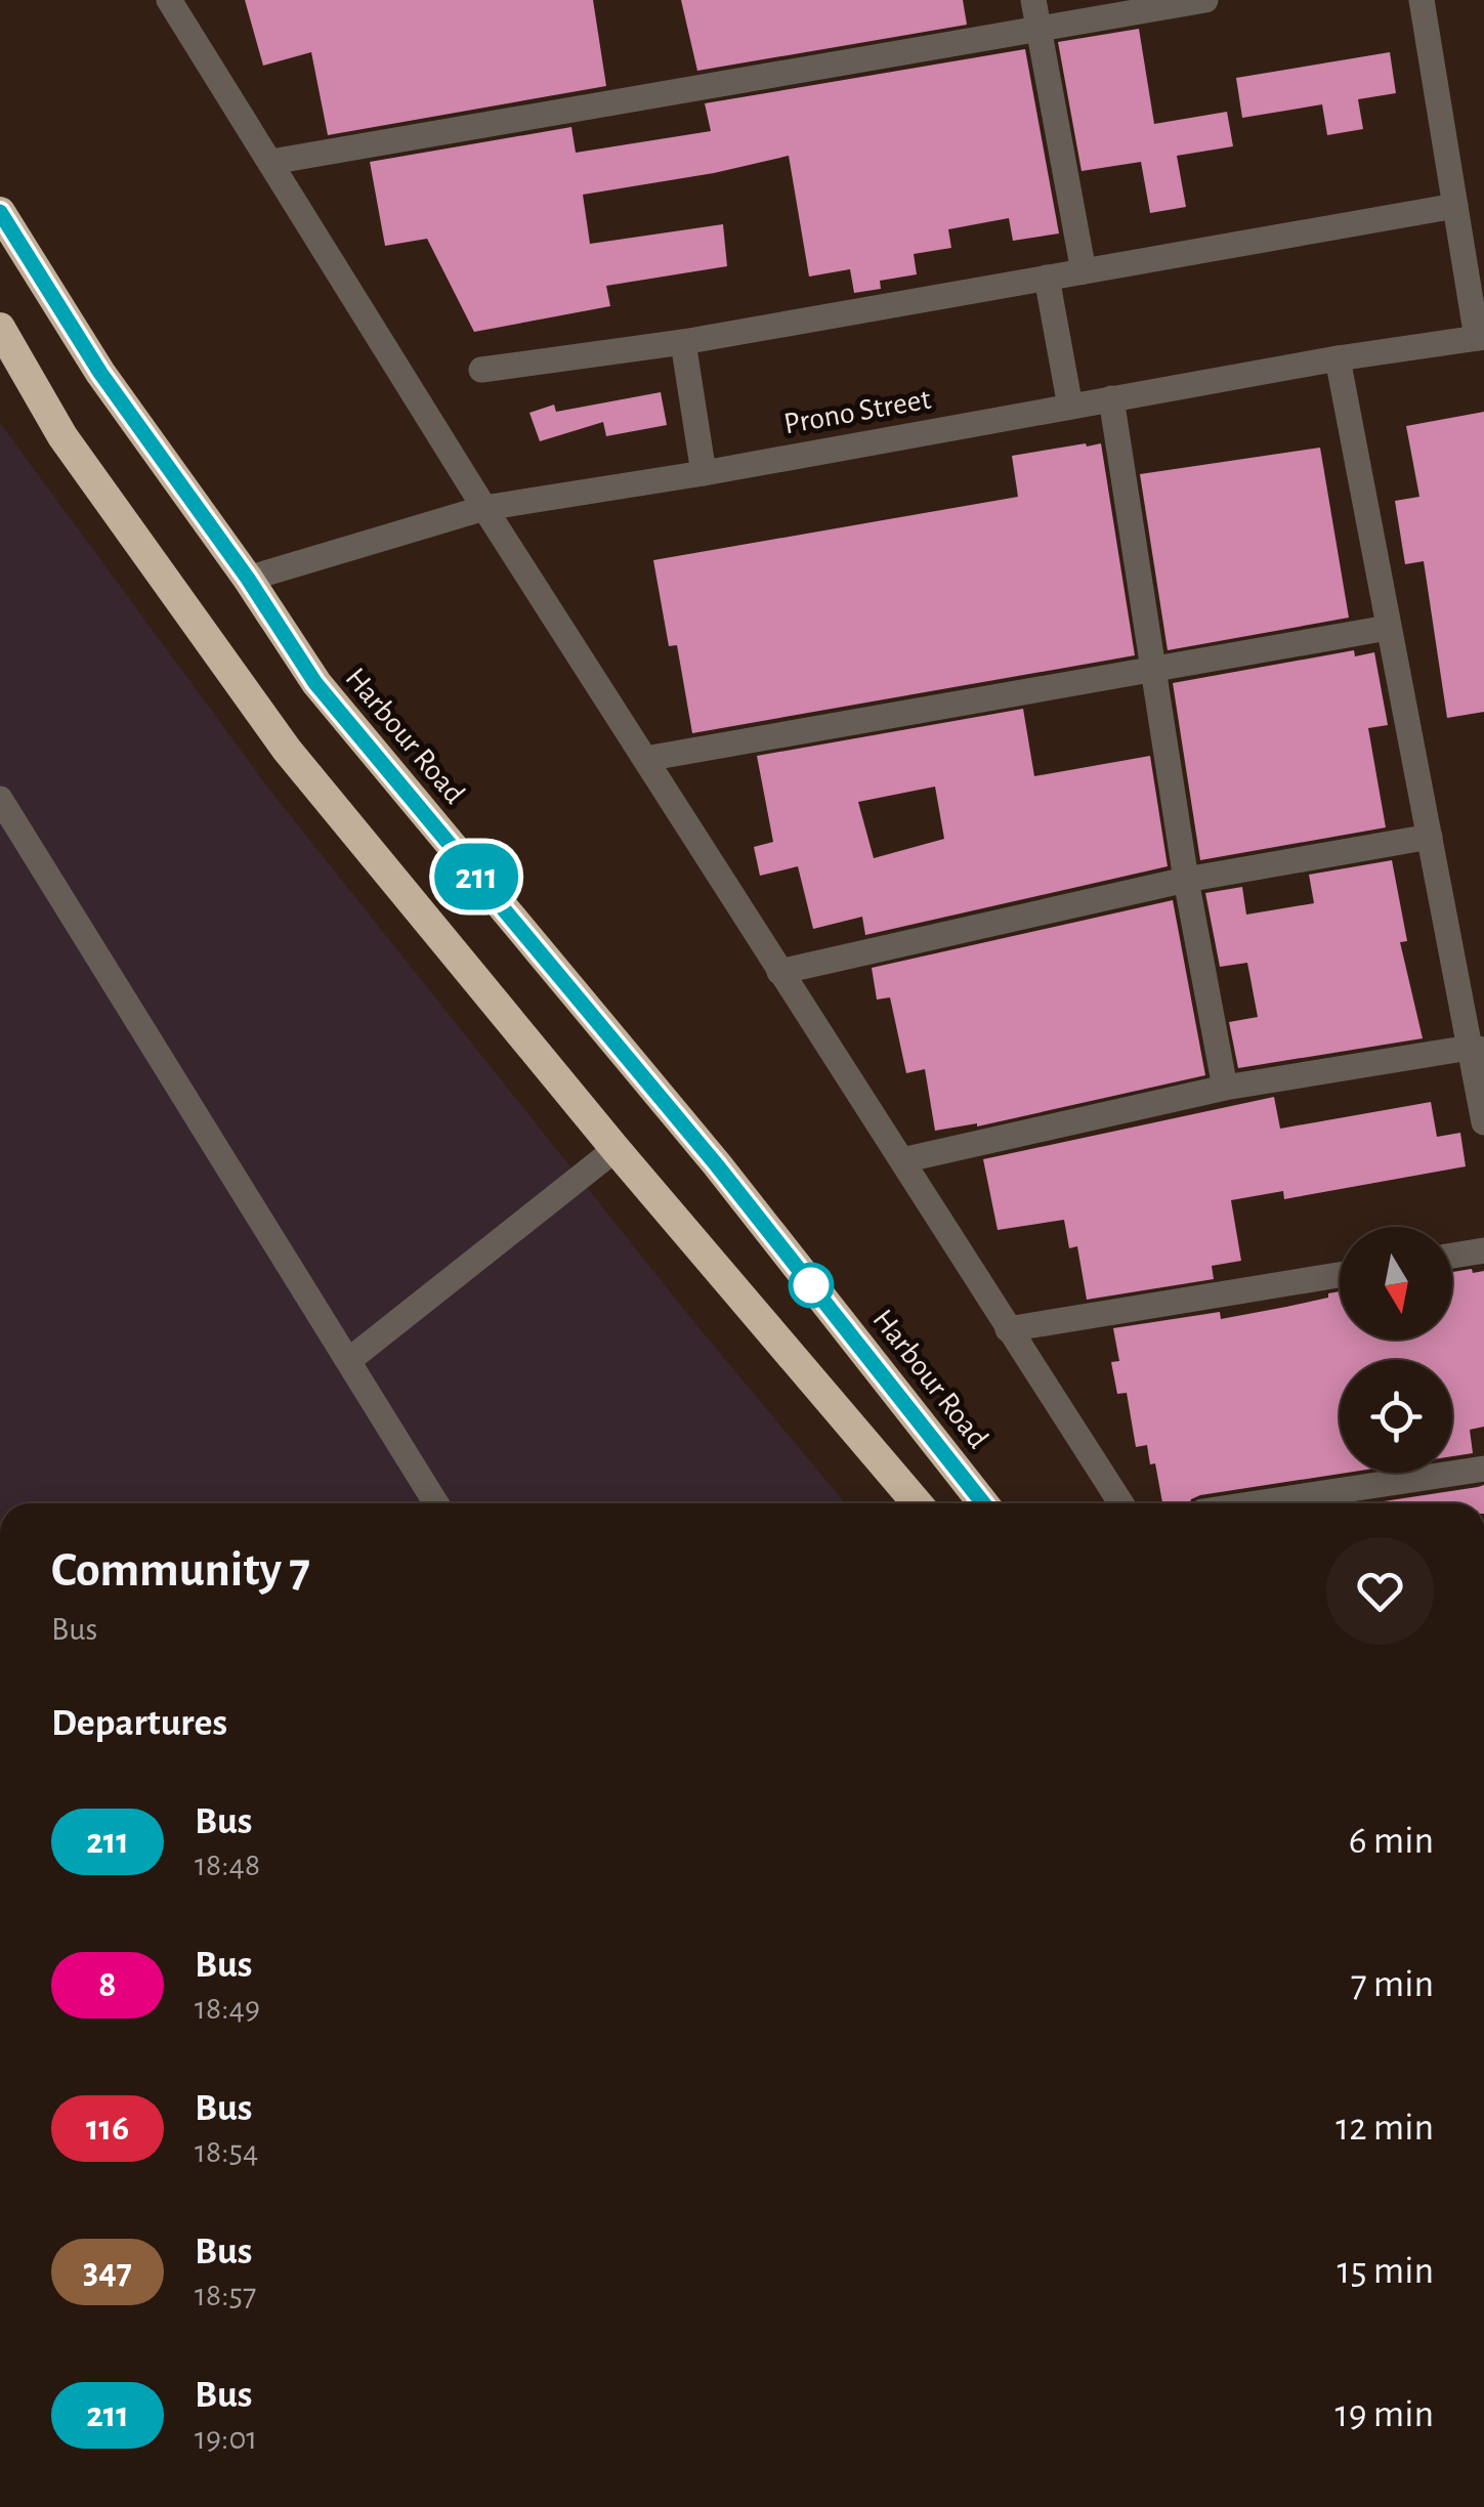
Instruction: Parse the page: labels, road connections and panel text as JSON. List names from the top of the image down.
{
  "streets": {
    "highway": ["Harbour Road"],
    "street": ["Prono Street"]
  },
  "crossings": [
    ["Prono Street", "Harbour Road"]
  ],
  "lines": ["bus line 211"],
  "north": "bottom",
  "page": {
    "on_map": "211",
    "heading": [
      ["Community 7", "Bus"],
      "Departures"
    ],
    "list": [
      {
        "mark": "211",
        "name": "Bus",
        "note": "18:48",
        "value": "6 min"
      },
      {
        "mark": "8",
        "name": "Bus",
        "note": "18:49",
        "value": "7 min"
      },
      {
        "mark": "116",
        "name": "Bus",
        "note": "18:54",
        "value": "12 min"
      },
      {
        "mark": "347",
        "name": "Bus",
        "note": "18:57",
        "value": "15 min"
      },
      {
        "mark": "211",
        "name": "Bus",
        "note": "19:01",
        "value": "19 min"
      }
    ]
  }
}
